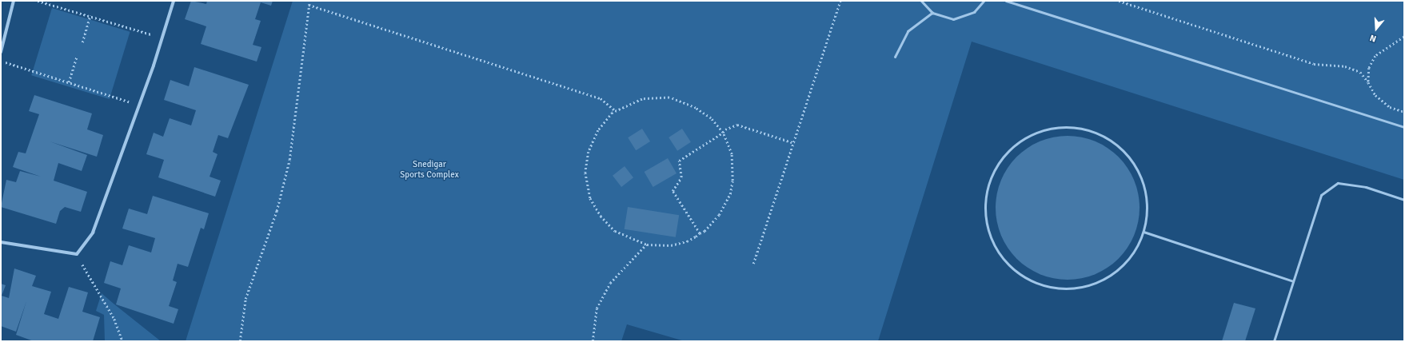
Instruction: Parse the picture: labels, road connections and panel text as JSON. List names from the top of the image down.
{
  "parks": ["Snedigar Sports Complex"],
  "north": "bottom"
}
